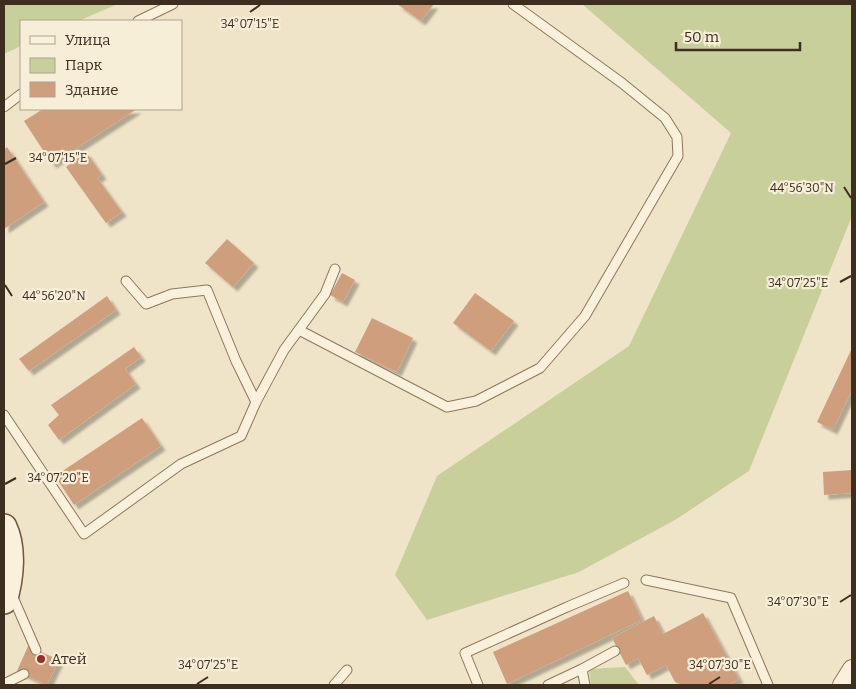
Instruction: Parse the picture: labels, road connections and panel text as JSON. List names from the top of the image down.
{
  "places": ["Атей"],
  "legend": ["Улица", "Парк", "Здание"],
  "scale_bar": "50 m",
  "coordinates": [
    "34°07'15\"E",
    "44°56'30\"N",
    "34°07'25\"E",
    "44°56'20\"N",
    "34°07'20\"E",
    "34°07'30\"E"
  ]
}
